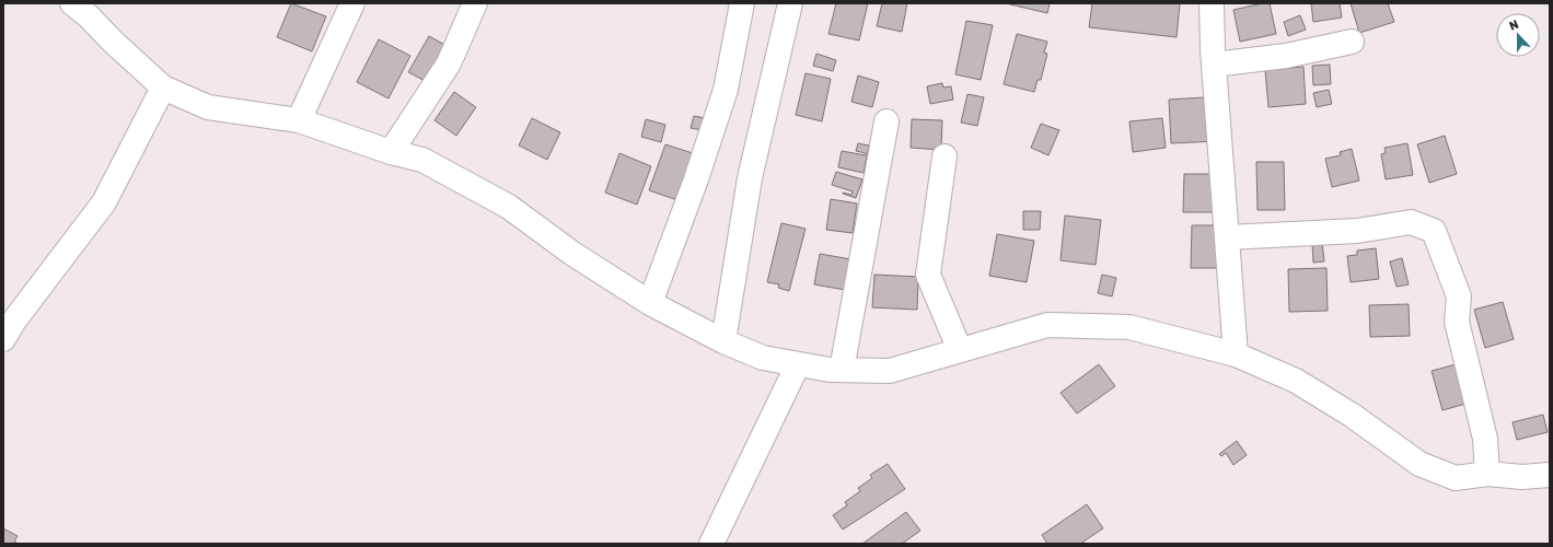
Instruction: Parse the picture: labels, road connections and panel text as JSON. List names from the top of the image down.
{
  "north": "top"
}
